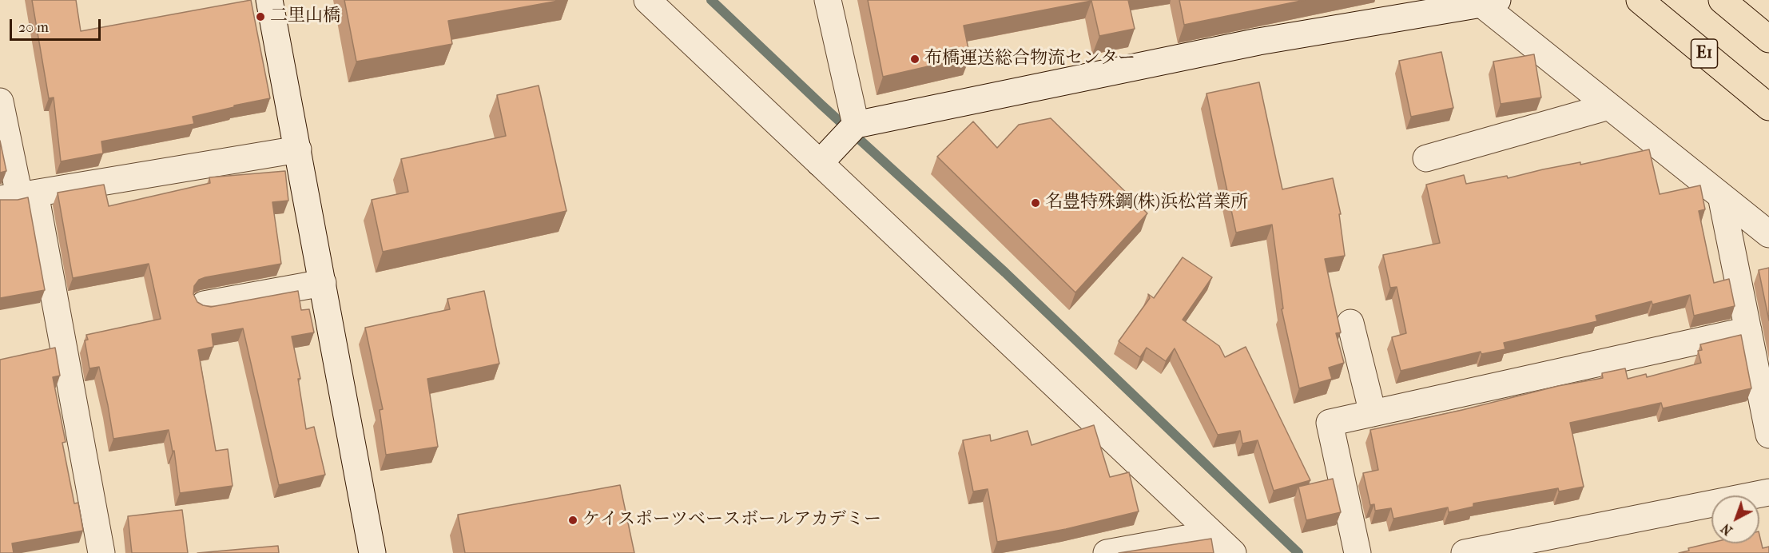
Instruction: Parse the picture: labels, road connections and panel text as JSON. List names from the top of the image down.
{
  "streets": {
    "highway": ["E1"]
  },
  "places": [
    "二里山橋",
    "布橋運送総合物流センター",
    "名豊特殊鋼(株)浜松営業所",
    "ケイスポーツベースボールアカデミー"
  ],
  "scale_bar": "20 m",
  "north": "bottom left"
}
